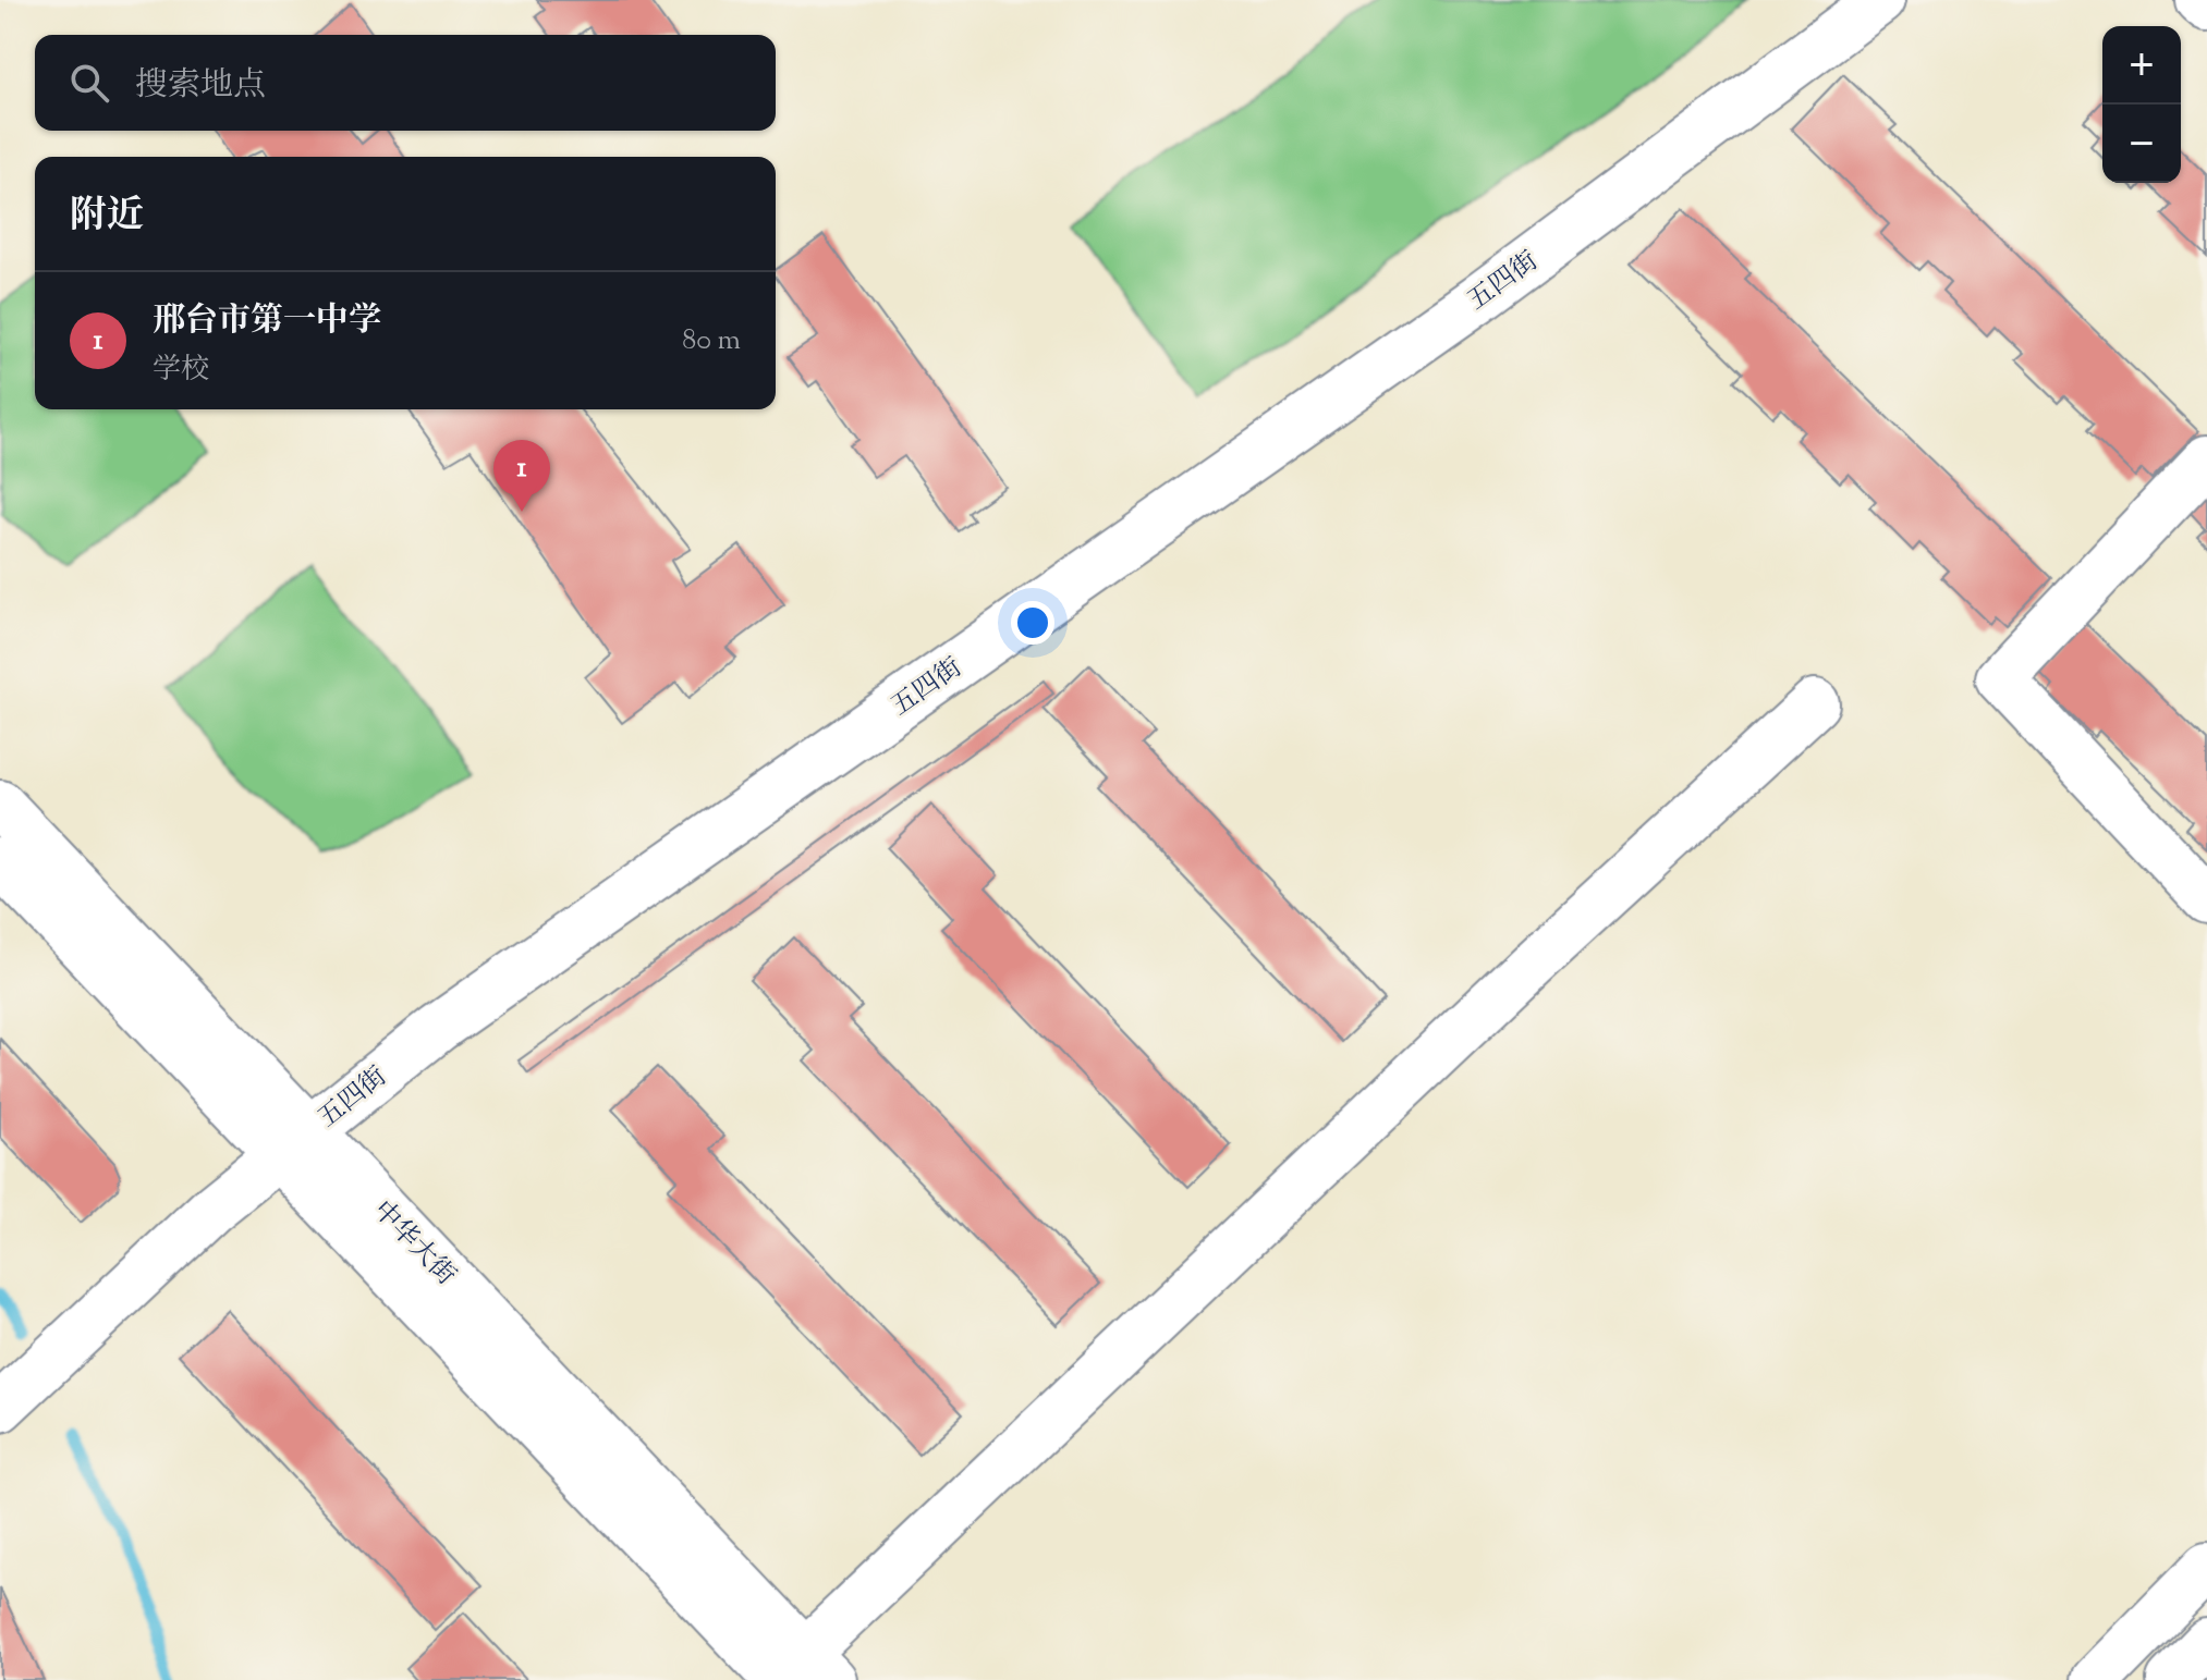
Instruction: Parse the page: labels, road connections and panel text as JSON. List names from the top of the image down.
{
  "streets": {
    "street": ["五四街", "中华大街"]
  },
  "crossings": [
    ["五四街", "中华大街"]
  ],
  "page": {
    "map_buttons": ["+", "−"],
    "search": "搜索地点",
    "heading": "附近",
    "list": [
      {
        "mark": "1",
        "name": "邢台市第一中学",
        "note": "学校",
        "value": "80 m"
      }
    ],
    "pins": "1"
  }
}
